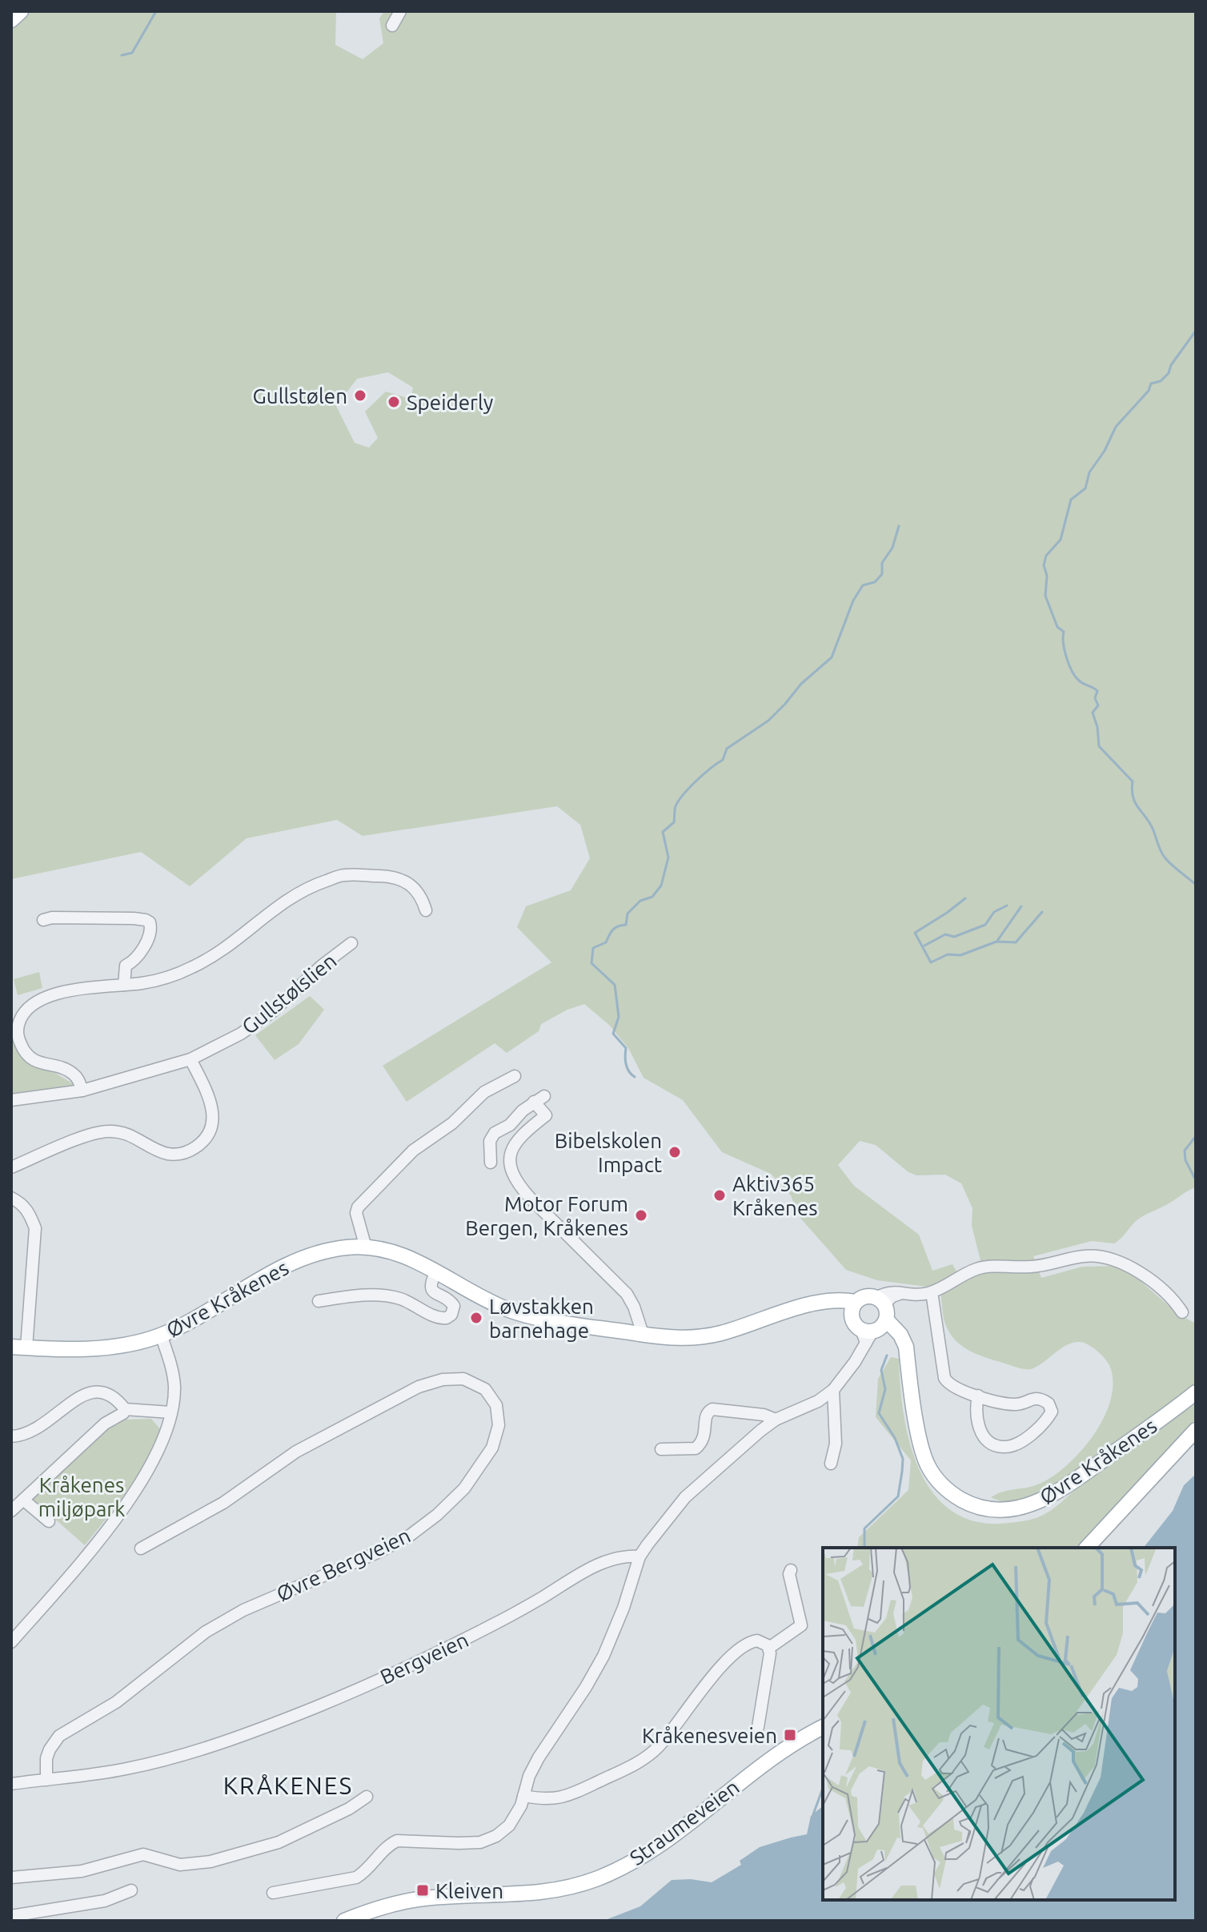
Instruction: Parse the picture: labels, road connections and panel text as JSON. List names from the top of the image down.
{
  "streets": {
    "main road": ["Øvre Kråkenes", "Straumeveien"],
    "street": ["Gullstølslien", "Øvre Bergveien", "Bergveien"]
  },
  "crossings": [
    ["Øvre Bergveien", "Bergveien"]
  ],
  "districts": ["KRÅKENES"],
  "parks": ["Kråkenes miljøpark"],
  "places": {
    "other": [
      "Gullstølen",
      "Speiderly",
      "Bibelskolen Impact",
      "Aktiv365 Kråkenes",
      "Motor Forum Bergen, Kråkenes",
      "Løvstakken barnehage"
    ],
    "transit": ["Kråkenesveien", "Kleiven"]
  }
}
